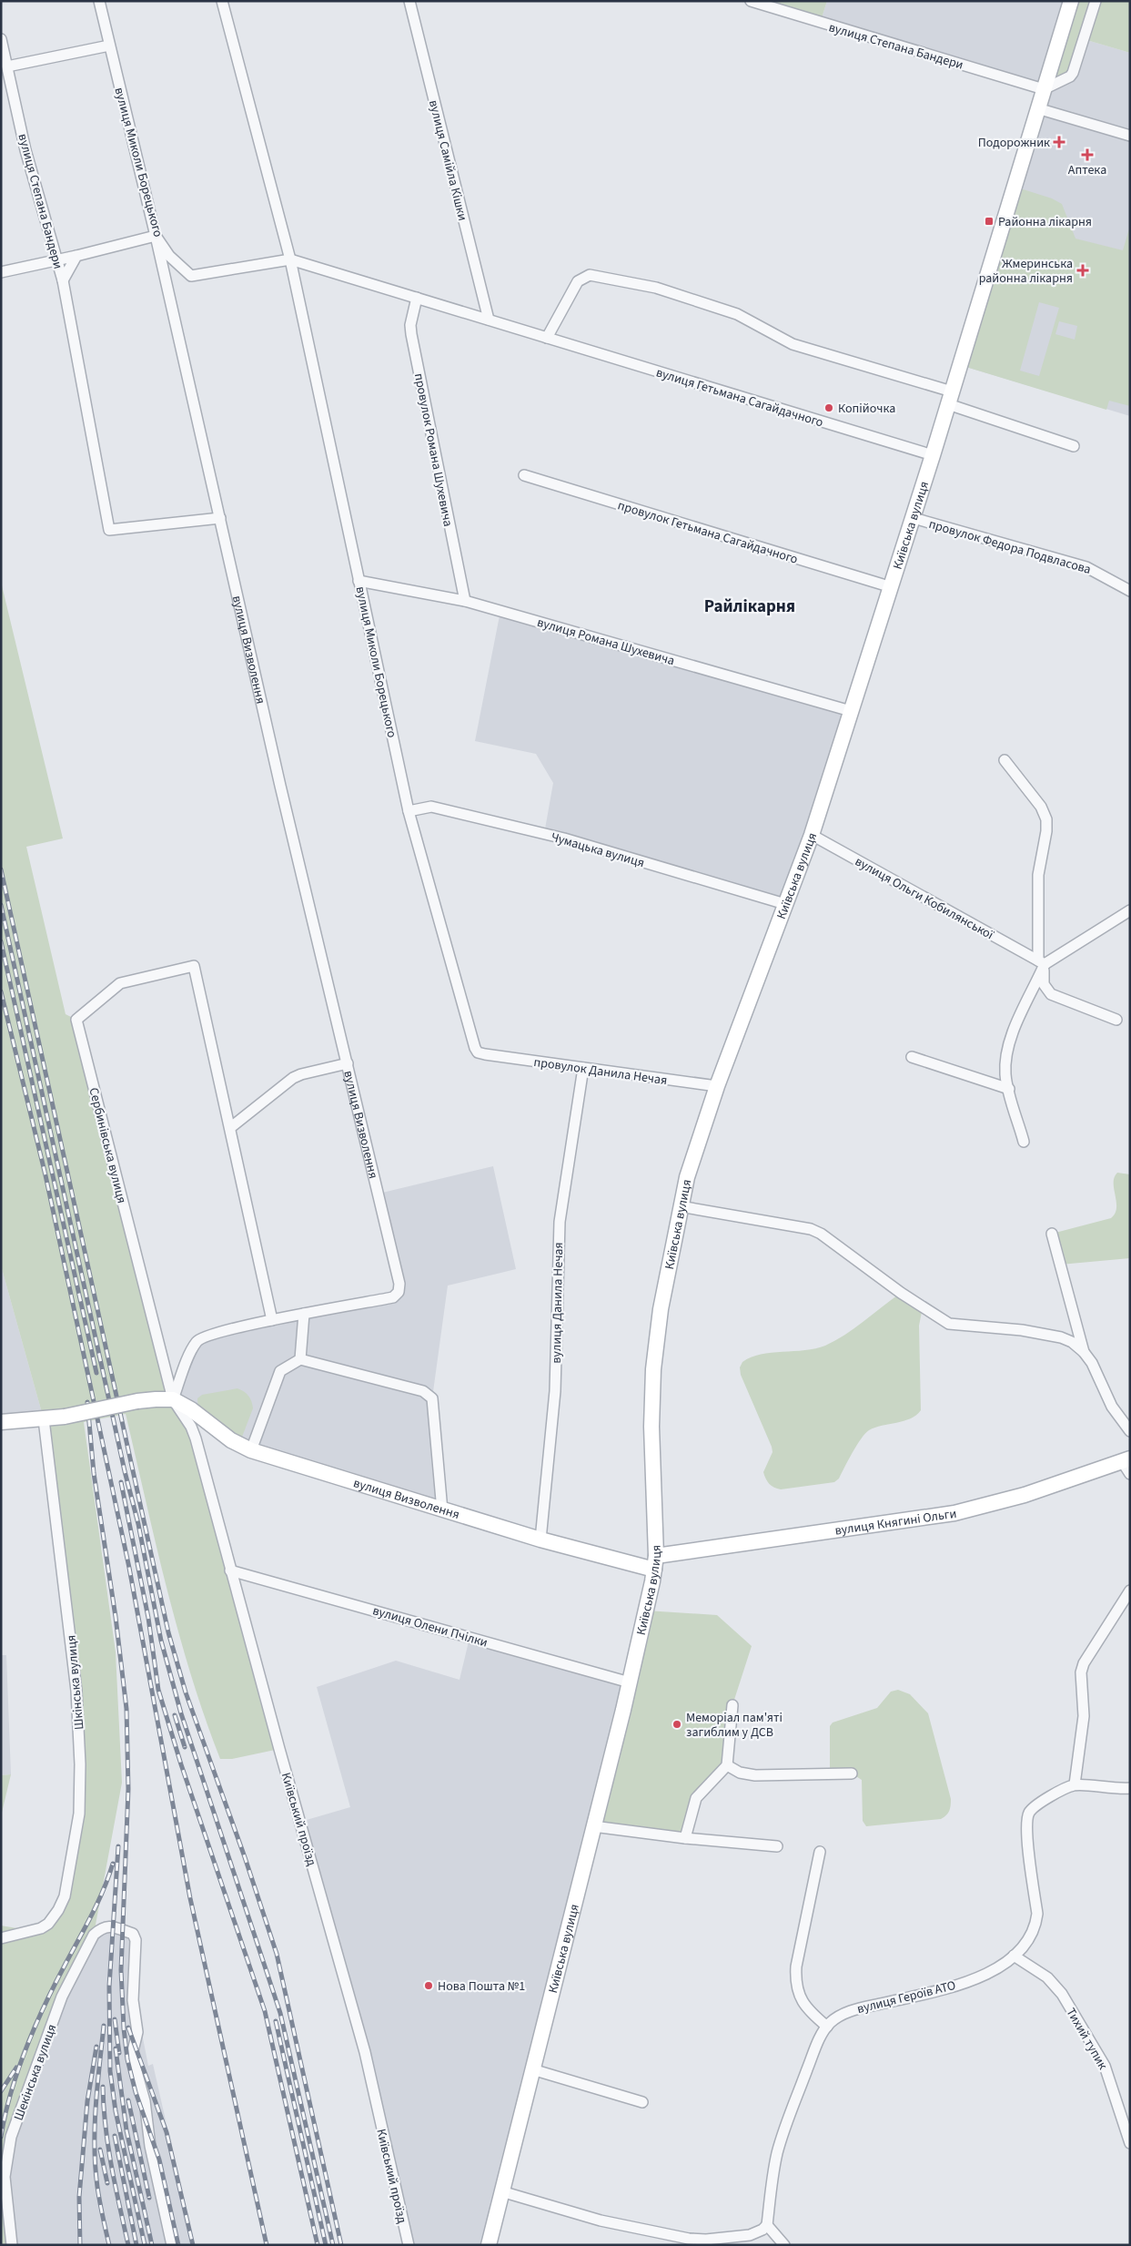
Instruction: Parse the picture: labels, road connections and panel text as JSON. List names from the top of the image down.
{
  "streets": {
    "street": [
      "вулиця Степана Бандери",
      "вулиця Самійла Кішки",
      "вулиця Миколи Борецького",
      "вулиця Гетьмана Сагайдачного",
      "провулок Романа Шухевича",
      "Київська вулиця",
      "провулок Гетьмана Сагайдачного",
      "провулок Федора Подвласова",
      "вулиця Романа Шухевича",
      "вулиця Визволення",
      "Чумацька вулиця",
      "вулиця Ольги Кобилянської",
      "провулок Данила Нечая",
      "Сербинівська вулиця",
      "вулиця Данила Нечая",
      "вулиця Княгині Ольги",
      "вулиця Олени Пчілки",
      "Шкінська вулиця",
      "Київський проїзд",
      "вулиця Героїв АТО",
      "Тихий тупик",
      "Шекінська вулиця"
    ]
  },
  "crossings": [
    ["вулиця Степана Бандери", "вулиця Миколи Борецького"],
    ["вулиця Степана Бандери", "Київська вулиця"],
    ["вулиця Степана Бандери", "вулиця Визволення"],
    ["вулиця Самійла Кішки", "вулиця Гетьмана Сагайдачного"],
    ["вулиця Миколи Борецького", "вулиця Гетьмана Сагайдачного"],
    ["вулиця Миколи Борецького", "вулиця Романа Шухевича"],
    ["вулиця Миколи Борецького", "вулиця Визволення"],
    ["вулиця Миколи Борецького", "Чумацька вулиця"],
    ["вулиця Миколи Борецького", "провулок Данила Нечая"],
    ["вулиця Гетьмана Сагайдачного", "провулок Романа Шухевича"],
    ["вулиця Гетьмана Сагайдачного", "Київська вулиця"],
    ["провулок Романа Шухевича", "вулиця Романа Шухевича"],
    ["Київська вулиця", "провулок Гетьмана Сагайдачного"],
    ["Київська вулиця", "провулок Федора Подвласова"],
    ["Київська вулиця", "вулиця Романа Шухевича"],
    ["Київська вулиця", "вулиця Визволення"],
    ["Київська вулиця", "Чумацька вулиця"],
    ["Київська вулиця", "вулиця Ольги Кобилянської"],
    ["Київська вулиця", "провулок Данила Нечая"],
    ["Київська вулиця", "вулиця Княгині Ольги"],
    ["Київська вулиця", "вулиця Олени Пчілки"],
    ["вулиця Визволення", "Сербинівська вулиця"],
    ["вулиця Визволення", "вулиця Данила Нечая"],
    ["вулиця Визволення", "вулиця Княгині Ольги"],
    ["вулиця Визволення", "Шкінська вулиця"],
    ["вулиця Визволення", "Київський проїзд"],
    ["провулок Данила Нечая", "вулиця Данила Нечая"],
    ["Сербинівська вулиця", "Київський проїзд"],
    ["вулиця Олени Пчілки", "Київський проїзд"],
    ["вулиця Героїв АТО", "Тихий тупик"]
  ],
  "districts": ["Райлікарня"],
  "places": {
    "health": ["Подорожник", "Аптека", "Жмеринська районна лікарня"],
    "transit": ["Районна лікарня"],
    "other": ["Копійочка", "Меморіал пам'яті загиблим у ДСВ", "Нова Пошта №1"]
  }
}
